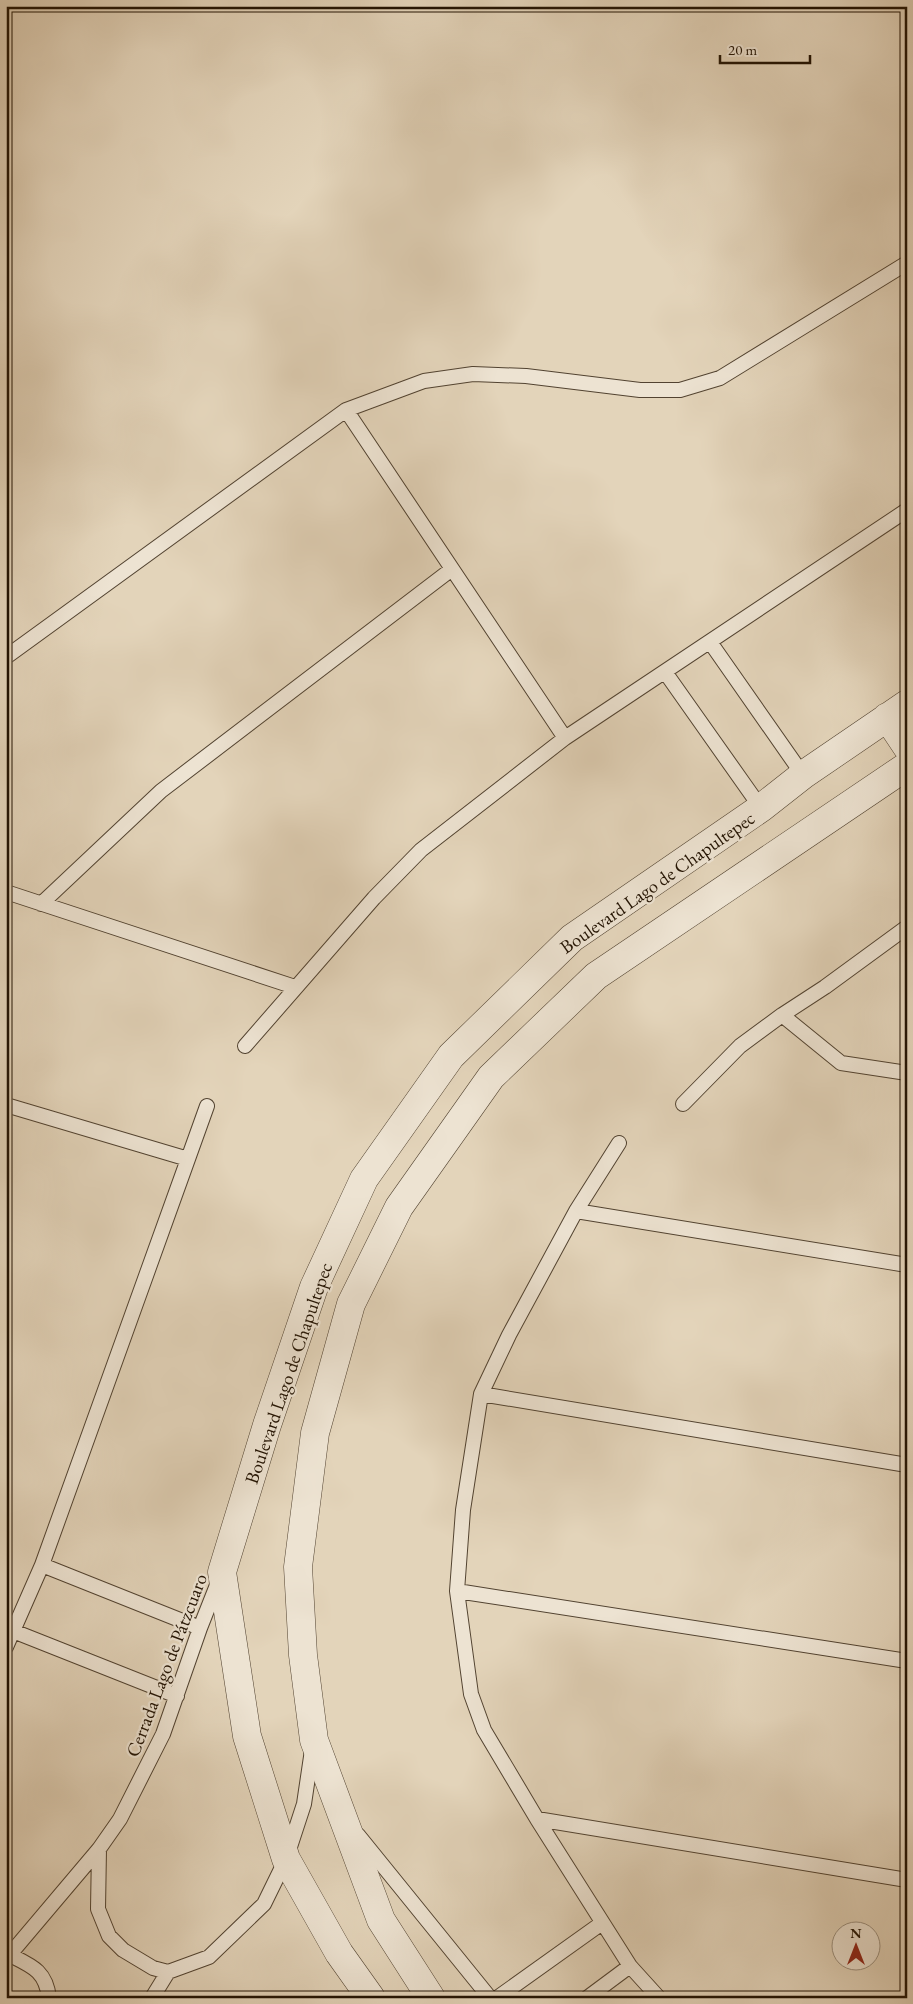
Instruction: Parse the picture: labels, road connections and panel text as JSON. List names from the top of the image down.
{
  "streets": {
    "street": ["Boulevard Lago de Chapultepec"],
    "lane": ["Cerrada Lago de Pátzcuaro"]
  },
  "crossings": [
    ["Boulevard Lago de Chapultepec", "Cerrada Lago de Pátzcuaro"]
  ],
  "scale_bar": "20 m",
  "north": "top"
}
